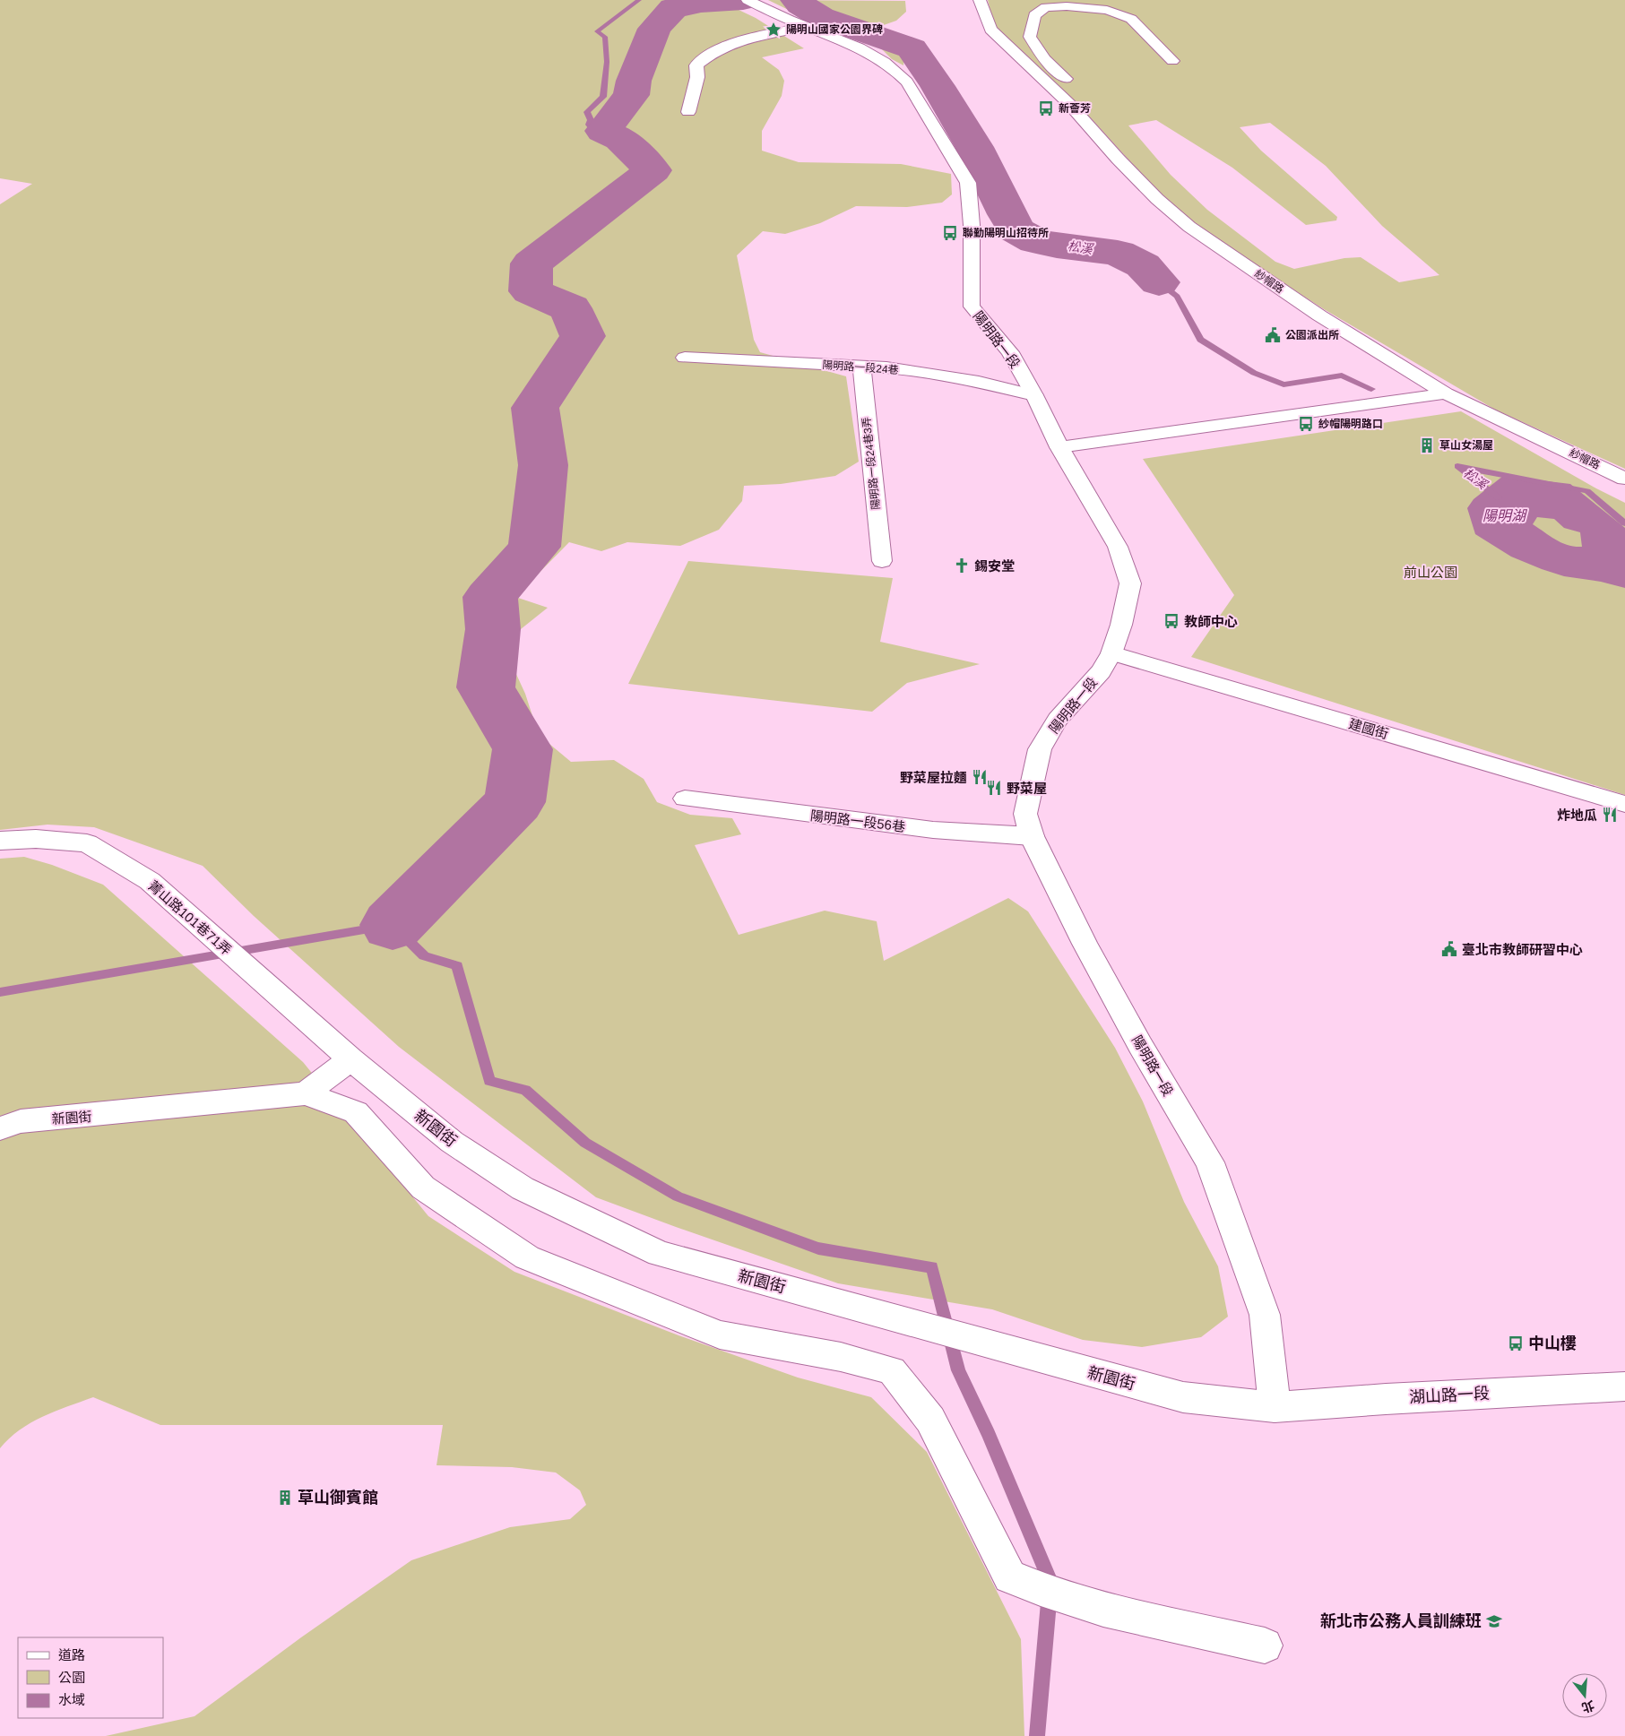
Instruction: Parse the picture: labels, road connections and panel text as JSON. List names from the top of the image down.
{
  "streets": {
    "street": [
      "紗帽路",
      "陽明路一段",
      "陽明路一段24巷",
      "陽明路一段24巷3弄",
      "建國街",
      "陽明路一段56巷",
      "菁山路101巷71弄",
      "新園街",
      "湖山路一段"
    ]
  },
  "crossings": [
    ["陽明路一段", "陽明路一段24巷"],
    ["陽明路一段", "建國街"],
    ["陽明路一段", "陽明路一段56巷"],
    ["陽明路一段", "新園街"],
    ["陽明路一段", "湖山路一段"],
    ["陽明路一段24巷", "陽明路一段24巷3弄"],
    ["菁山路101巷71弄", "新園街"],
    ["新園街", "湖山路一段"]
  ],
  "water": ["松溪", "陽明湖"],
  "parks": ["前山公園"],
  "places": {
    "place": ["陽明山國家公園界碑"],
    "bus stop": [
      "新薈芳",
      "聯勤陽明山招待所",
      "紗帽陽明路口",
      "教師中心",
      "中山樓"
    ],
    "public building": ["公園派出所", "臺北市教師研習中心"],
    "building": ["草山女湯屋", "草山御賓館"],
    "church": ["錫安堂"],
    "restaurant": ["野菜屋拉麵", "野菜屋", "炸地瓜"],
    "school or university": ["新北市公務人員訓練班"]
  },
  "legend": ["道路", "公園", "水域"],
  "north": "bottom"
}
